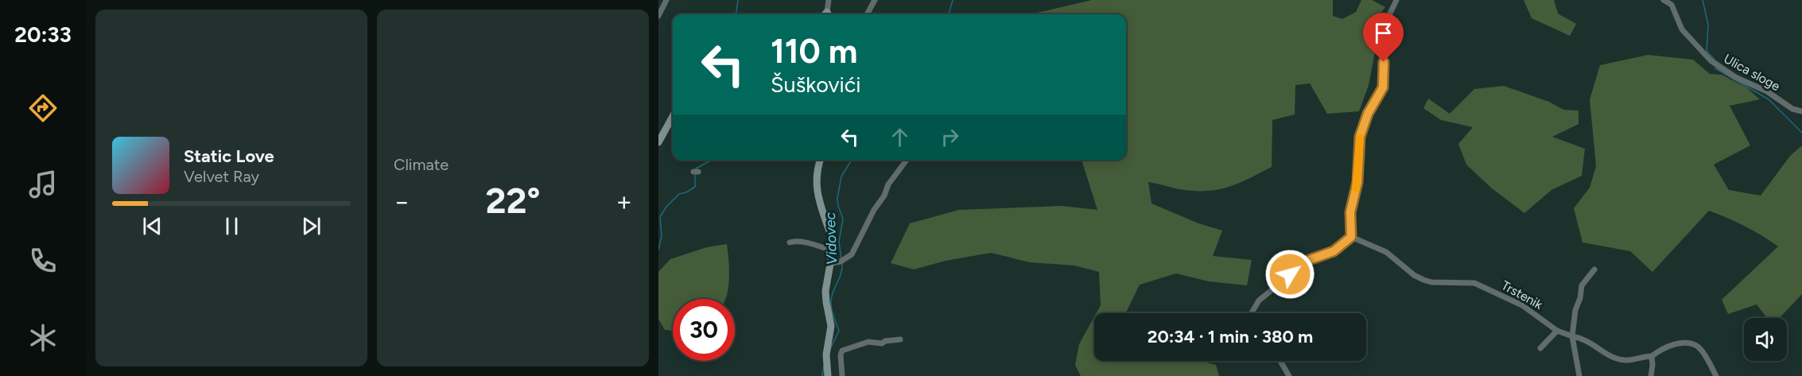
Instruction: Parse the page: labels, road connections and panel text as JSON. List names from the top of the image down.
{
  "streets": {
    "street": ["Ulica sloge", "Trstenik"]
  },
  "water": ["Vidovec"],
  "page": {
    "tabs": "20:33",
    "tile": "Climate",
    "turn": ["110 m", "Šuškovići"],
    "song": ["Static Love", "Velvet Ray"],
    "heat": ["−", "22°", "+"],
    "limit": "30",
    "trip": "20:34 · 1 min · 380 m"
  }
}
